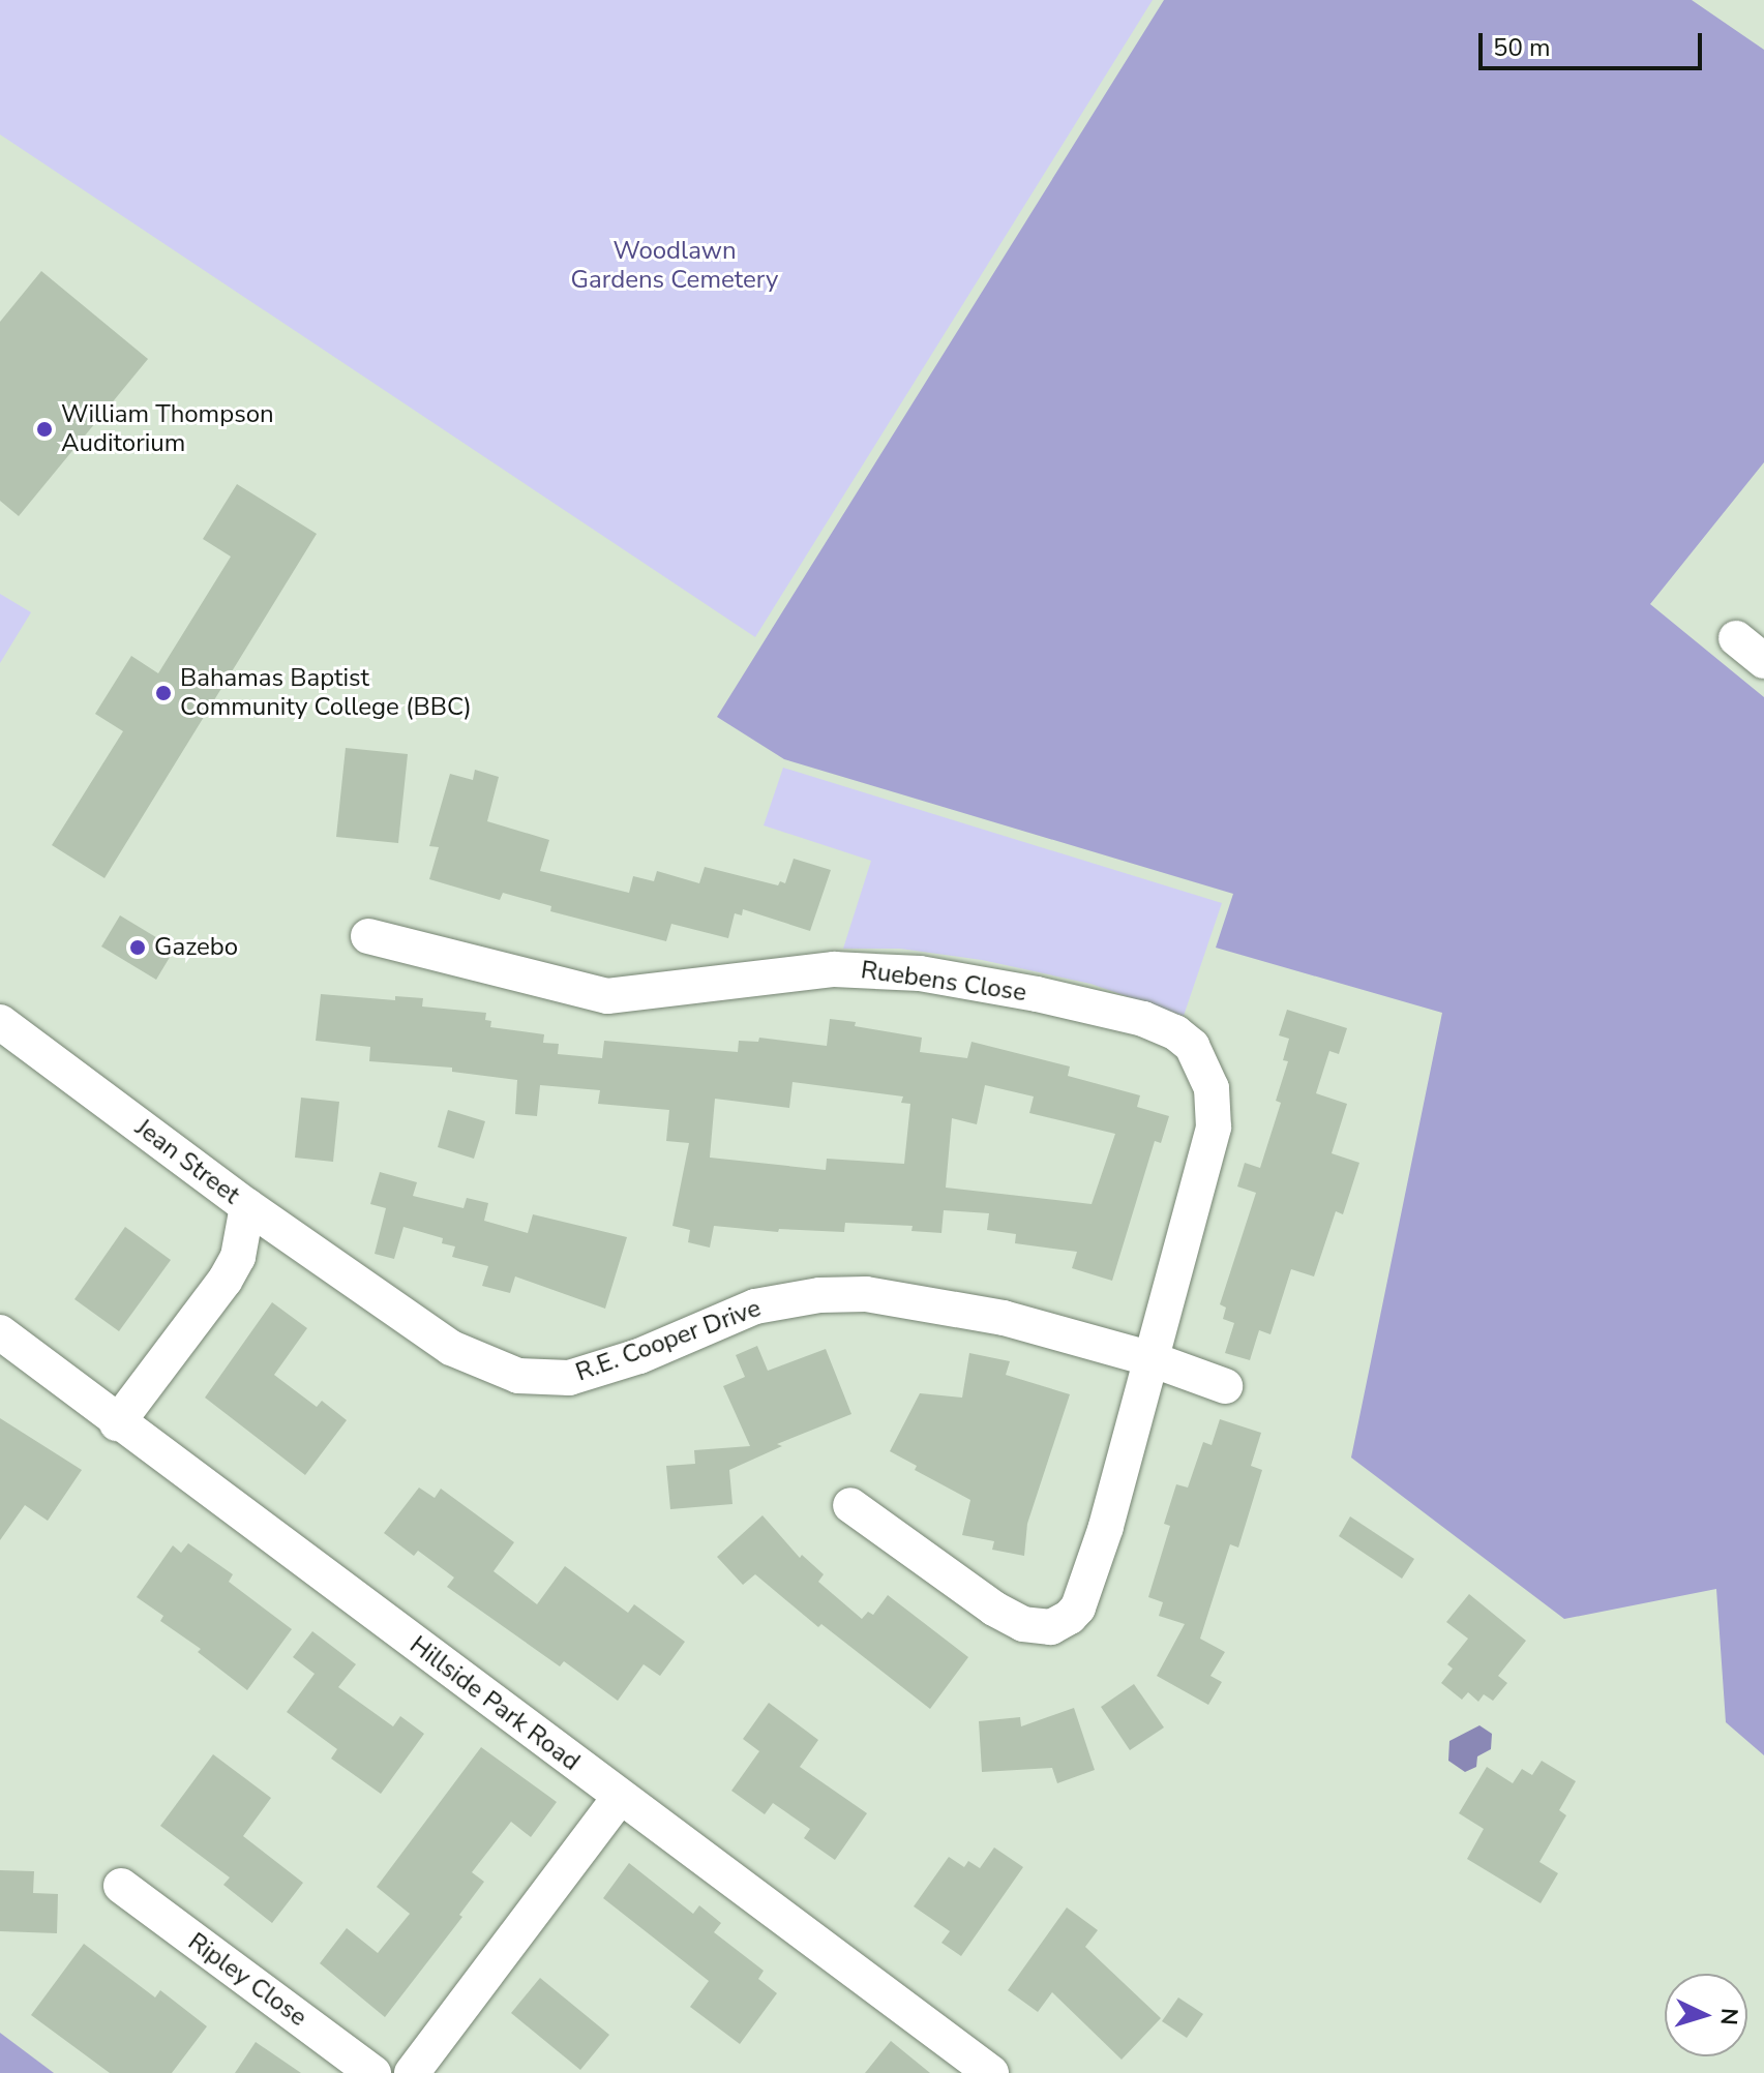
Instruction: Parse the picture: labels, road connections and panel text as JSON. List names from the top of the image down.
{
  "streets": {
    "street": [
      "Ruebens Close",
      "Jean Street",
      "R.E. Cooper Drive",
      "Hillside Park Road",
      "Ripley Close"
    ]
  },
  "crossings": [
    ["Ruebens Close", "R.E. Cooper Drive"],
    ["Jean Street", "R.E. Cooper Drive"],
    ["Jean Street", "Hillside Park Road"]
  ],
  "parks": ["Woodlawn Gardens Cemetery"],
  "places": ["William Thompson Auditorium", "Bahamas Baptist Community College (BBC)", "Gazebo"],
  "scale_bar": "50 m",
  "north": "right"
}
